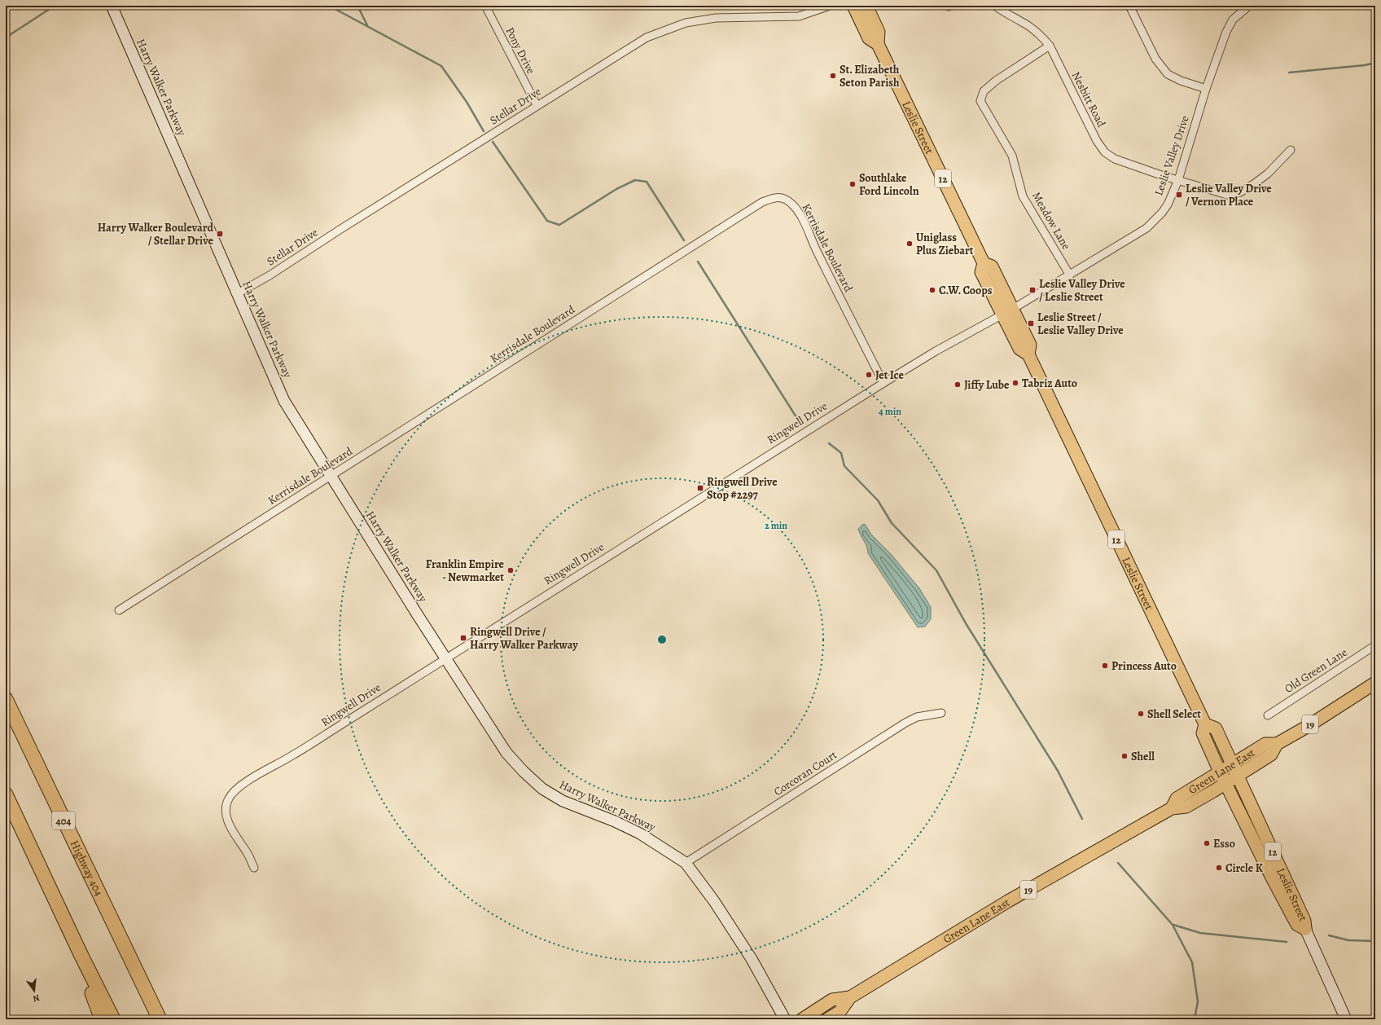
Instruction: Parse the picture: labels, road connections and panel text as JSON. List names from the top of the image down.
{
  "streets": {
    "highway": ["404", "Highway 404"],
    "main road": [
      "Leslie Street",
      "12",
      "19",
      "Green Lane East"
    ],
    "street": [
      "Pony Drive",
      "Harry Walker Parkway",
      "Nesbitt Road",
      "Stellar Drive",
      "Leslie Valley Drive",
      "Meadow Lane",
      "Kerrisdale Boulevard",
      "Ringwell Drive",
      "Old Green Lane",
      "Corcoran Court"
    ]
  },
  "crossings": [
    ["Pony Drive", "Stellar Drive"],
    ["Harry Walker Parkway", "Stellar Drive"],
    ["Harry Walker Parkway", "Kerrisdale Boulevard"],
    ["Harry Walker Parkway", "Ringwell Drive"],
    ["Harry Walker Parkway", "Corcoran Court"],
    ["Nesbitt Road", "Leslie Valley Drive"],
    ["Nesbitt Road", "Meadow Lane"],
    ["Leslie Street", "Leslie Valley Drive"],
    ["Leslie Street", "Ringwell Drive"],
    ["Leslie Street", "Green Lane East"],
    ["Leslie Valley Drive", "Meadow Lane"],
    ["Leslie Valley Drive", "Ringwell Drive"],
    ["Kerrisdale Boulevard", "Ringwell Drive"]
  ],
  "places": {
    "other": [
      "St. Elizabeth Seton Parish",
      "Southlake Ford Lincoln",
      "Uniglass Plus Ziebart",
      "C.W. Coops",
      "Jet Ice",
      "Tabriz Auto",
      "Jiffy Lube",
      "Franklin Empire - Newmarket",
      "Princess Auto",
      "Shell Select",
      "Shell",
      "Esso",
      "Circle K"
    ],
    "transit": [
      "Leslie Valley Drive / Vernon Place",
      "Harry Walker Boulevard / Stellar Drive",
      "Leslie Valley Drive / Leslie Street",
      "Leslie Street / Leslie Valley Drive",
      "Ringwell Drive Stop #2297",
      "Ringwell Drive / Harry Walker Parkway"
    ]
  },
  "north": "bottom",
  "rings": ["4 min", "2 min"]
}
